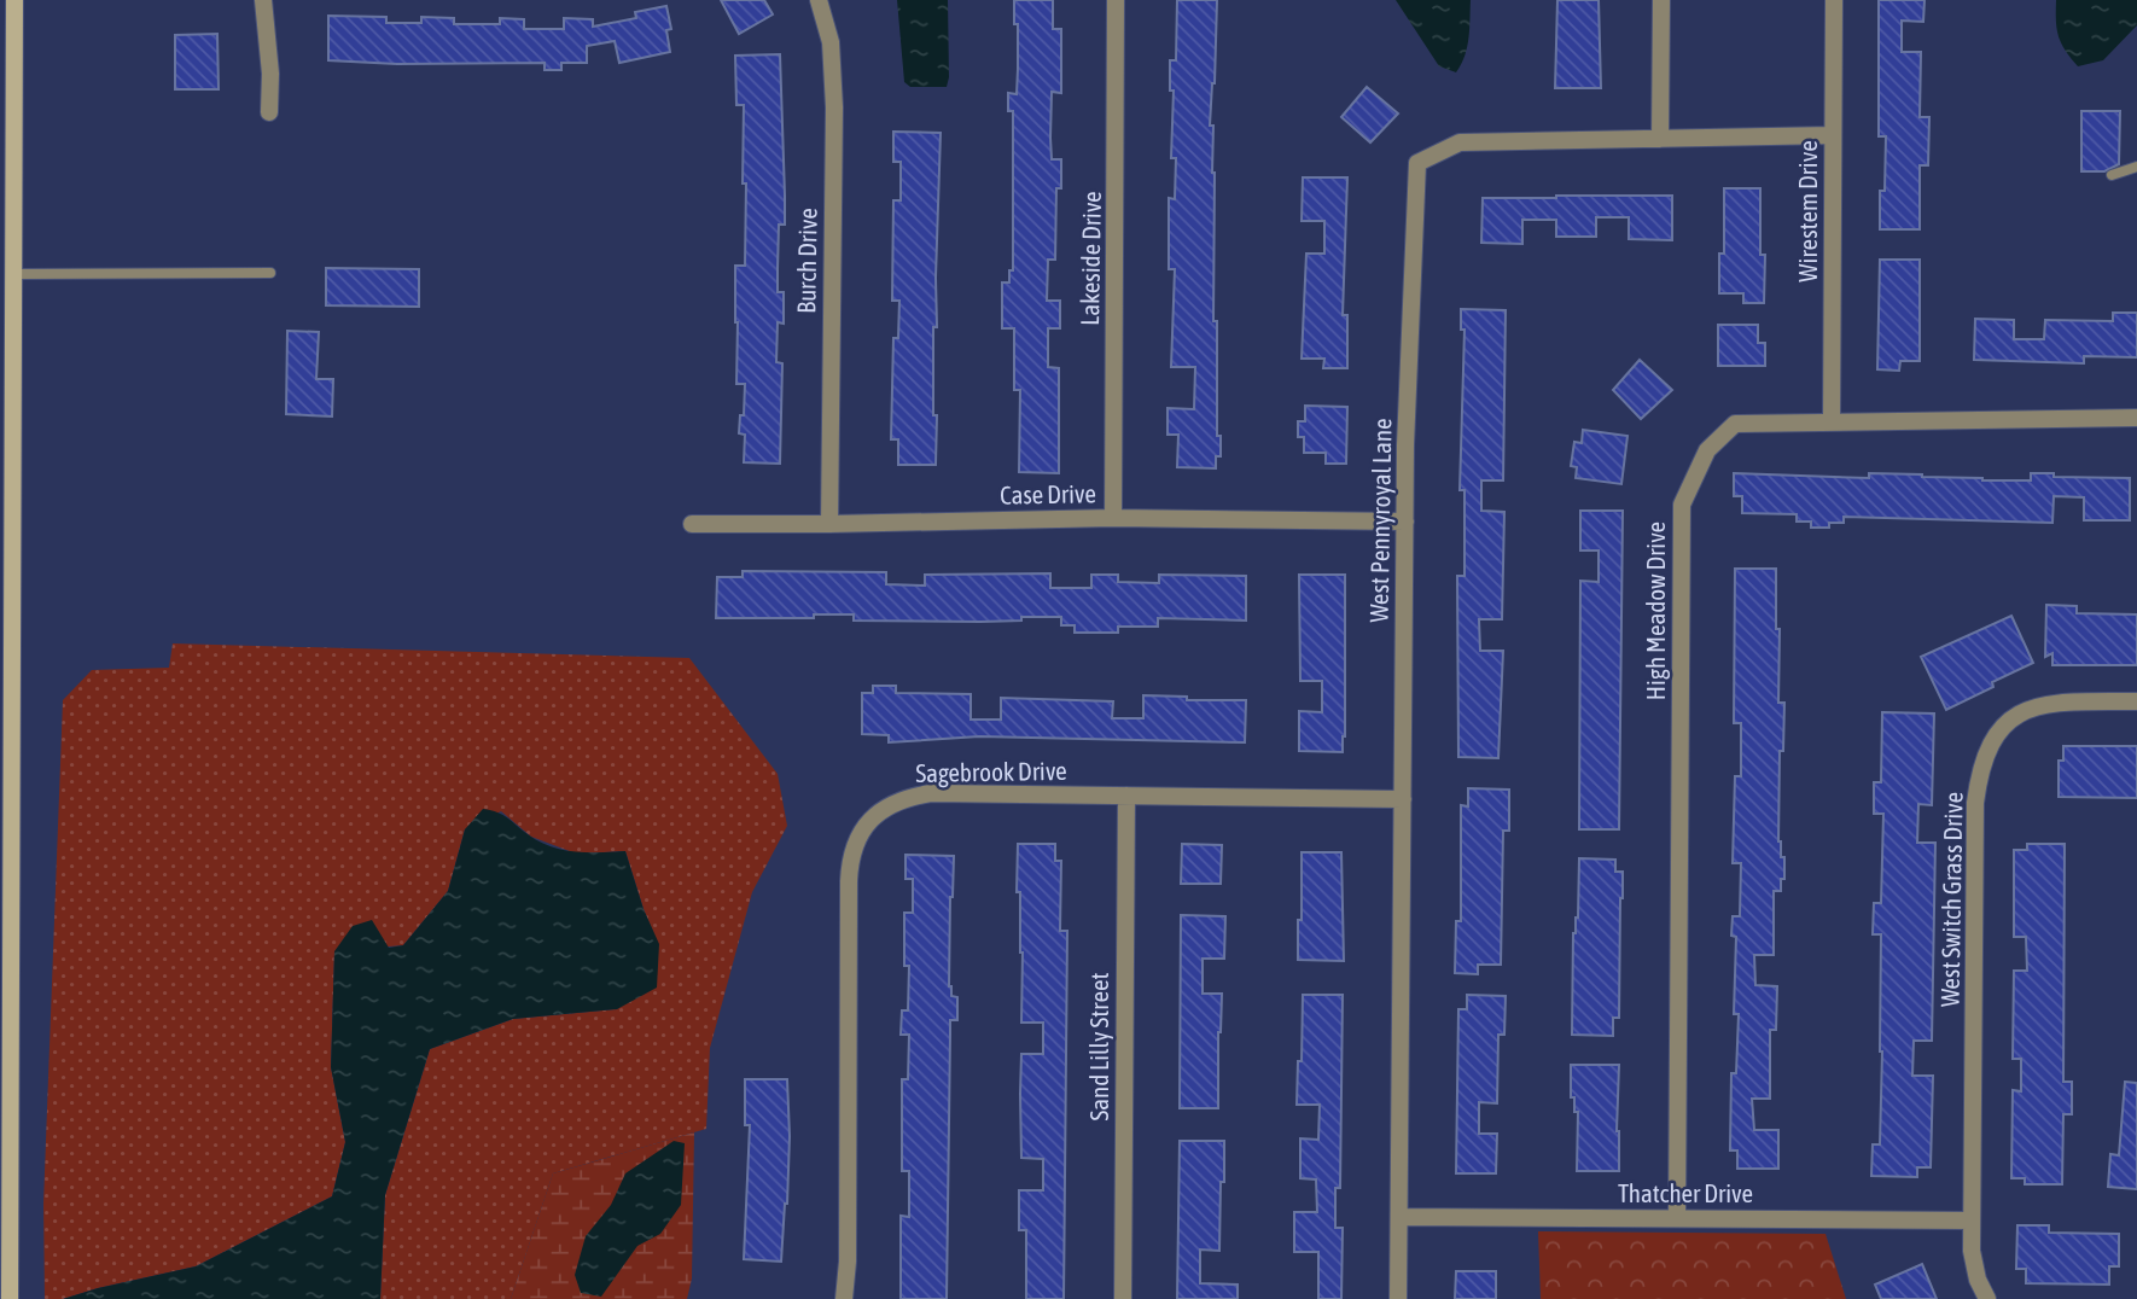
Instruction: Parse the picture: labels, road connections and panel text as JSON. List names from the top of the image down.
{
  "streets": {
    "street": [
      "Wirestem Drive",
      "Lakeside Drive",
      "Burch Drive",
      "Case Drive",
      "West Pennyroyal Lane",
      "High Meadow Drive",
      "Sagebrook Drive",
      "West Switch Grass Drive",
      "Sand Lilly Street",
      "Thatcher Drive"
    ]
  },
  "crossings": [
    ["Wirestem Drive", "West Pennyroyal Lane"],
    ["Wirestem Drive", "High Meadow Drive"],
    ["Lakeside Drive", "Case Drive"],
    ["Burch Drive", "Case Drive"],
    ["Case Drive", "West Pennyroyal Lane"],
    ["West Pennyroyal Lane", "Sagebrook Drive"],
    ["West Pennyroyal Lane", "Thatcher Drive"],
    ["High Meadow Drive", "Thatcher Drive"],
    ["Sagebrook Drive", "Sand Lilly Street"],
    ["West Switch Grass Drive", "Thatcher Drive"]
  ]
}
